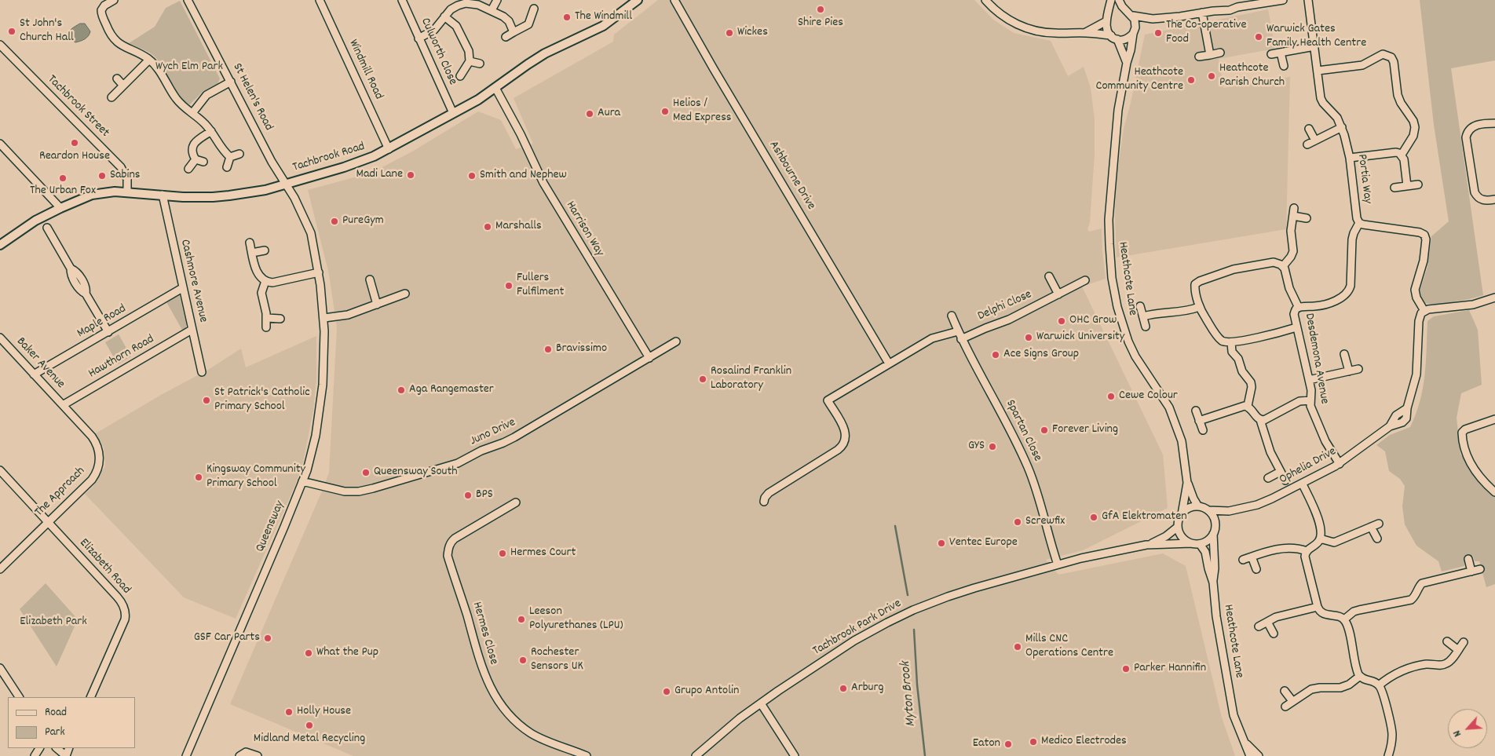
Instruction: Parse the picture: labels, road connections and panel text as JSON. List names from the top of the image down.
{
  "streets": {
    "main road": ["Tachbrook Road"],
    "street": [
      "Culworth Close",
      "Windmill Road",
      "St Helen's Road",
      "Tachbrook Street",
      "Ashbourne Drive",
      "Portia Way",
      "Harrison Way",
      "Heathcote Lane",
      "Cashmore Avenue",
      "Delphi Close",
      "Maple Road",
      "Hawthorn Road",
      "Desdemona Avenue",
      "Baker Avenue",
      "Spartan Close",
      "Juno Drive",
      "Ophelia Drive",
      "The Approach",
      "Queensway",
      "Elizabeth Road",
      "Tachbrook Park Drive",
      "Hermes Close"
    ]
  },
  "crossings": [
    ["Culworth Close", "Tachbrook Road"],
    ["Windmill Road", "Tachbrook Road"],
    ["St Helen's Road", "Tachbrook Road"],
    ["St Helen's Road", "Queensway"],
    ["Tachbrook Street", "Tachbrook Road"],
    ["Tachbrook Road", "Harrison Way"],
    ["Tachbrook Road", "Cashmore Avenue"],
    ["Tachbrook Road", "Queensway"],
    ["Portia Way", "Desdemona Avenue"],
    ["Portia Way", "Ophelia Drive"],
    ["Harrison Way", "Juno Drive"],
    ["Heathcote Lane", "Ophelia Drive"],
    ["Heathcote Lane", "Tachbrook Park Drive"],
    ["Cashmore Avenue", "Maple Road"],
    ["Cashmore Avenue", "Hawthorn Road"],
    ["Delphi Close", "Spartan Close"],
    ["Maple Road", "Baker Avenue"],
    ["Hawthorn Road", "Baker Avenue"],
    ["Hawthorn Road", "The Approach"],
    ["Desdemona Avenue", "Ophelia Drive"],
    ["Baker Avenue", "The Approach"],
    ["Spartan Close", "Tachbrook Park Drive"],
    ["Juno Drive", "Queensway"],
    ["Ophelia Drive", "Tachbrook Park Drive"],
    ["The Approach", "Elizabeth Road"]
  ],
  "water": ["Myton Brook"],
  "parks": ["Wych Elm Park", "Elizabeth Park"],
  "places": [
    "Shire Pies",
    "The Windmill",
    "St John's Church Hall",
    "Wickes",
    "The Co-operative Food",
    "Warwick Gates Family Health Centre",
    "Heathcote Parish Church",
    "Heathcote Community Centre",
    "Helios / Med Express",
    "Aura",
    "Reardon House",
    "Madi Lane",
    "Sabins",
    "Smith and Nephew",
    "The Urban Fox",
    "PureGym",
    "Marshalls",
    "Fullers Fulfilment",
    "OHC Grow",
    "Warwick University",
    "Bravissimo",
    "Ace Signs Group",
    "Rosalind Franklin Laboratory",
    "Aga Rangemaster",
    "Cewe Colour",
    "St Patrick's Catholic Primary School",
    "Forever Living",
    "GYS",
    "Queensway South",
    "Kingsway Community Primary School",
    "BPS",
    "GfA Elektromaten",
    "Screwfix",
    "Ventec Europe",
    "Hermes Court",
    "Leeson Polyurethanes (LPU)",
    "GSF Car Parts",
    "Mills CNC Operations Centre",
    "What the Pup",
    "Rochester Sensors UK",
    "Parker Hannifin",
    "Arburg",
    "Grupo Antolin",
    "Holly House",
    "Midland Metal Recycling",
    "Medico Electrodes",
    "Eaton"
  ],
  "legend": ["Road", "Park"],
  "north": "bottom left"
}
